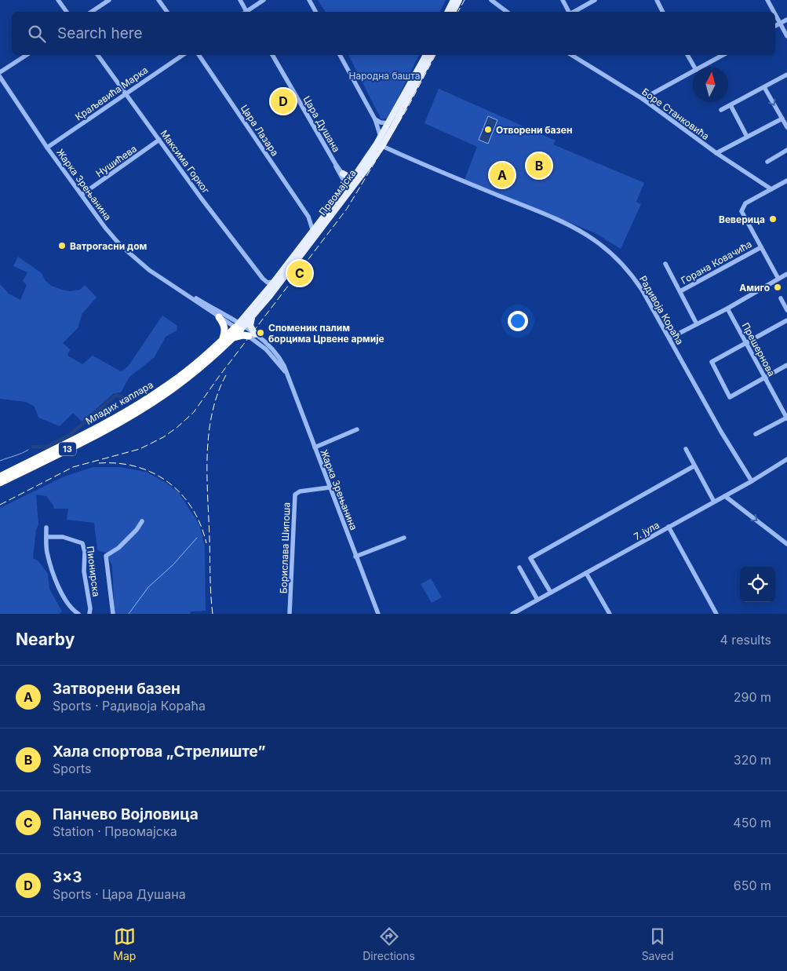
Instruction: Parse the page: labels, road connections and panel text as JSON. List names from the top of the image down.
{
  "streets": {
    "highway": ["Младих каплара", "13"],
    "main road": ["Првомајска"],
    "street": [
      "Краљевића Марка",
      "Боре Станковића",
      "Цара Душана",
      "Цара Лазара",
      "Нушићева",
      "Максима Горког",
      "Жарка Зрењанина",
      "Горана Ковачића",
      "Радивоја Кораћа",
      "Прешернова",
      "7. јула",
      "Борислава Шипоша",
      "Пионирска"
    ]
  },
  "crossings": [
    ["Краљевића Марка", "Максима Горког"],
    ["Краљевића Марка", "Жарка Зрењанина"],
    ["Цара Душана", "Првомајска"],
    ["Цара Лазара", "Првомајска"],
    ["Нушићева", "Максима Горког"],
    ["Нушићева", "Жарка Зрењанина"],
    ["Жарка Зрењанина", "Првомајска"],
    ["Жарка Зрењанина", "Младих каплара"],
    ["Жарка Зрењанина", "13"],
    ["Жарка Зрењанина", "Борислава Шипоша"],
    ["Првомајска", "Радивоја Кораћа"],
    ["Првомајска", "Младих каплара"],
    ["Првомајска", "13"],
    ["Радивоја Кораћа", "7. јула"],
    ["Младих каплара", "13"]
  ],
  "parks": ["Народна башта"],
  "places": [
    "Отворени базен",
    "Веверица",
    "Ватрогасни дом",
    "Амиго",
    "Споменик палим борцима Црвене армије"
  ],
  "north": "top",
  "page": {
    "search": "Search here",
    "pins": [
      "D",
      "B",
      "A",
      "C"
    ],
    "heading": ["Nearby", "4 results"],
    "list": [
      {
        "mark": "A",
        "name": "Затворени базен",
        "note": "Sports · Радивоја Кораћа",
        "value": "290 m"
      },
      {
        "mark": "B",
        "name": "Хала спортова „Стрелиште”",
        "note": "Sports",
        "value": "320 m"
      },
      {
        "mark": "C",
        "name": "Панчево Војловица",
        "note": "Station · Првомајска",
        "value": "450 m"
      },
      {
        "mark": "D",
        "name": "3x3",
        "note": "Sports · Цара Душана",
        "value": "650 m"
      }
    ],
    "nav": ["Map", "Directions", "Saved"]
  }
}
